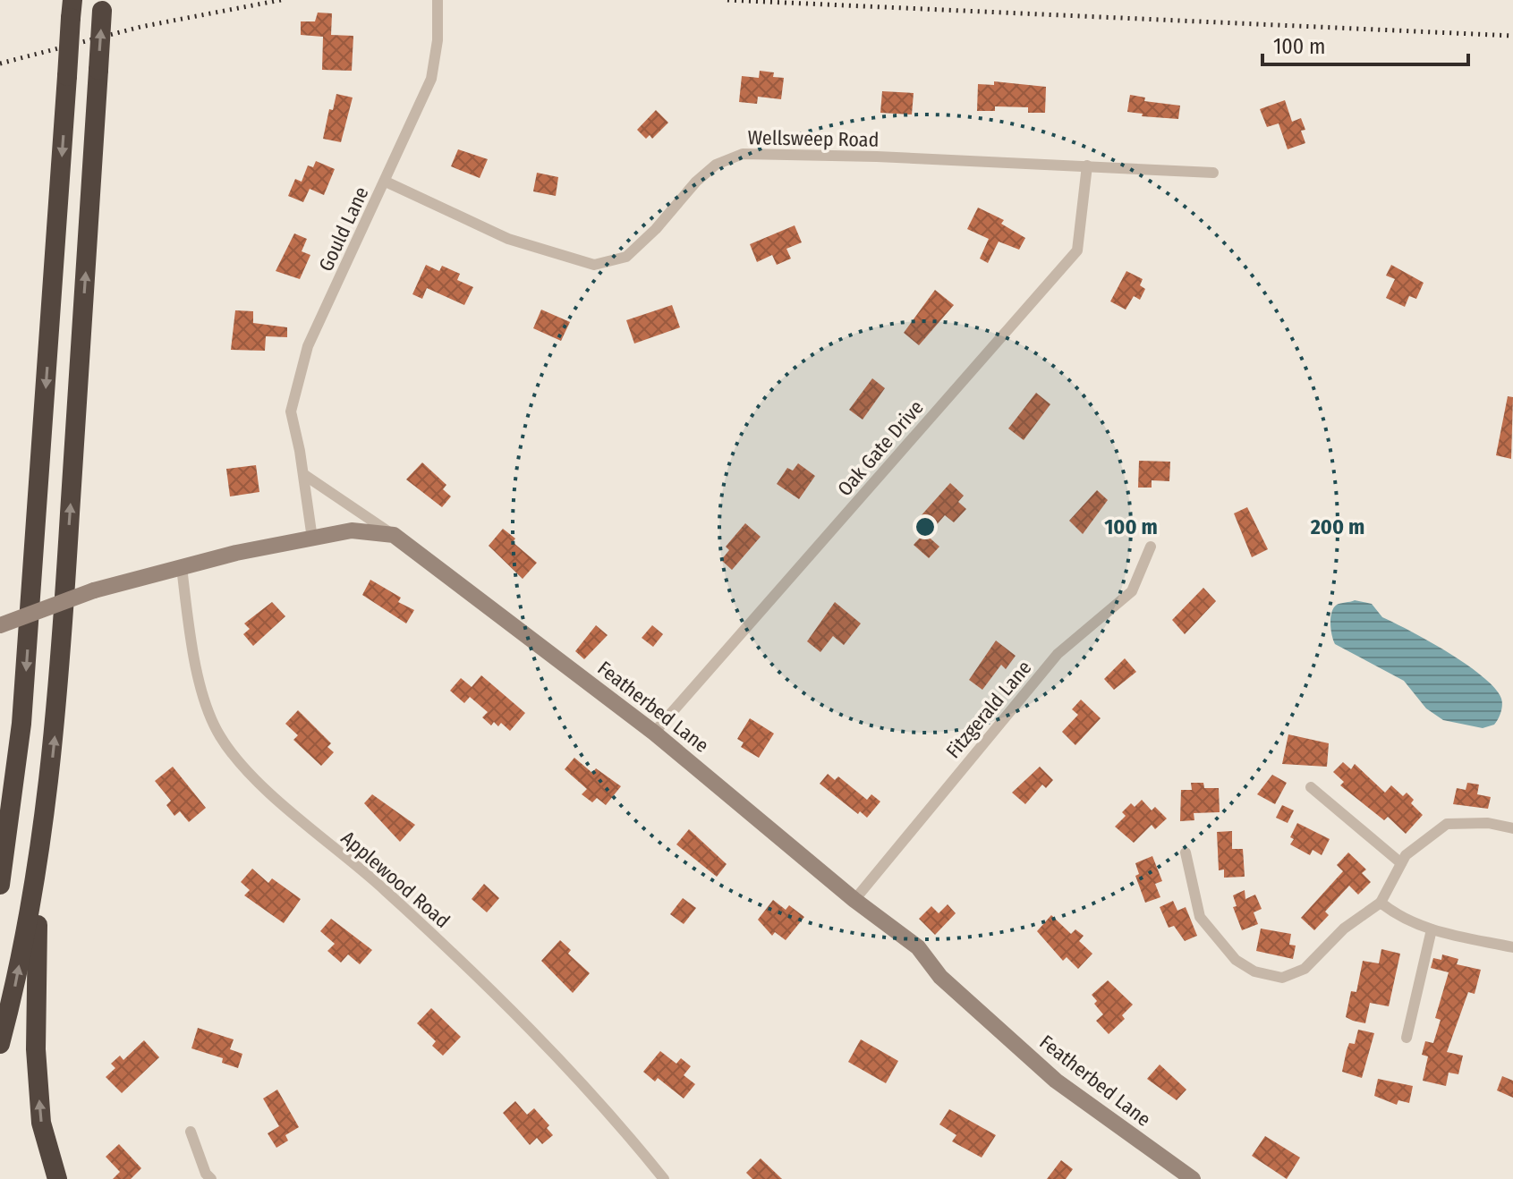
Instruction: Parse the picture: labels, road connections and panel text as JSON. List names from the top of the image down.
{
  "streets": {
    "street": [
      "Wellsweep Road",
      "Gould Lane",
      "Oak Gate Drive",
      "Featherbed Lane",
      "Fitzgerald Lane",
      "Applewood Road"
    ]
  },
  "crossings": [
    ["Wellsweep Road", "Gould Lane"],
    ["Wellsweep Road", "Oak Gate Drive"],
    ["Oak Gate Drive", "Featherbed Lane"],
    ["Featherbed Lane", "Fitzgerald Lane"]
  ],
  "scale_bar": "100 m",
  "rings": ["100 m", "200 m"]
}
